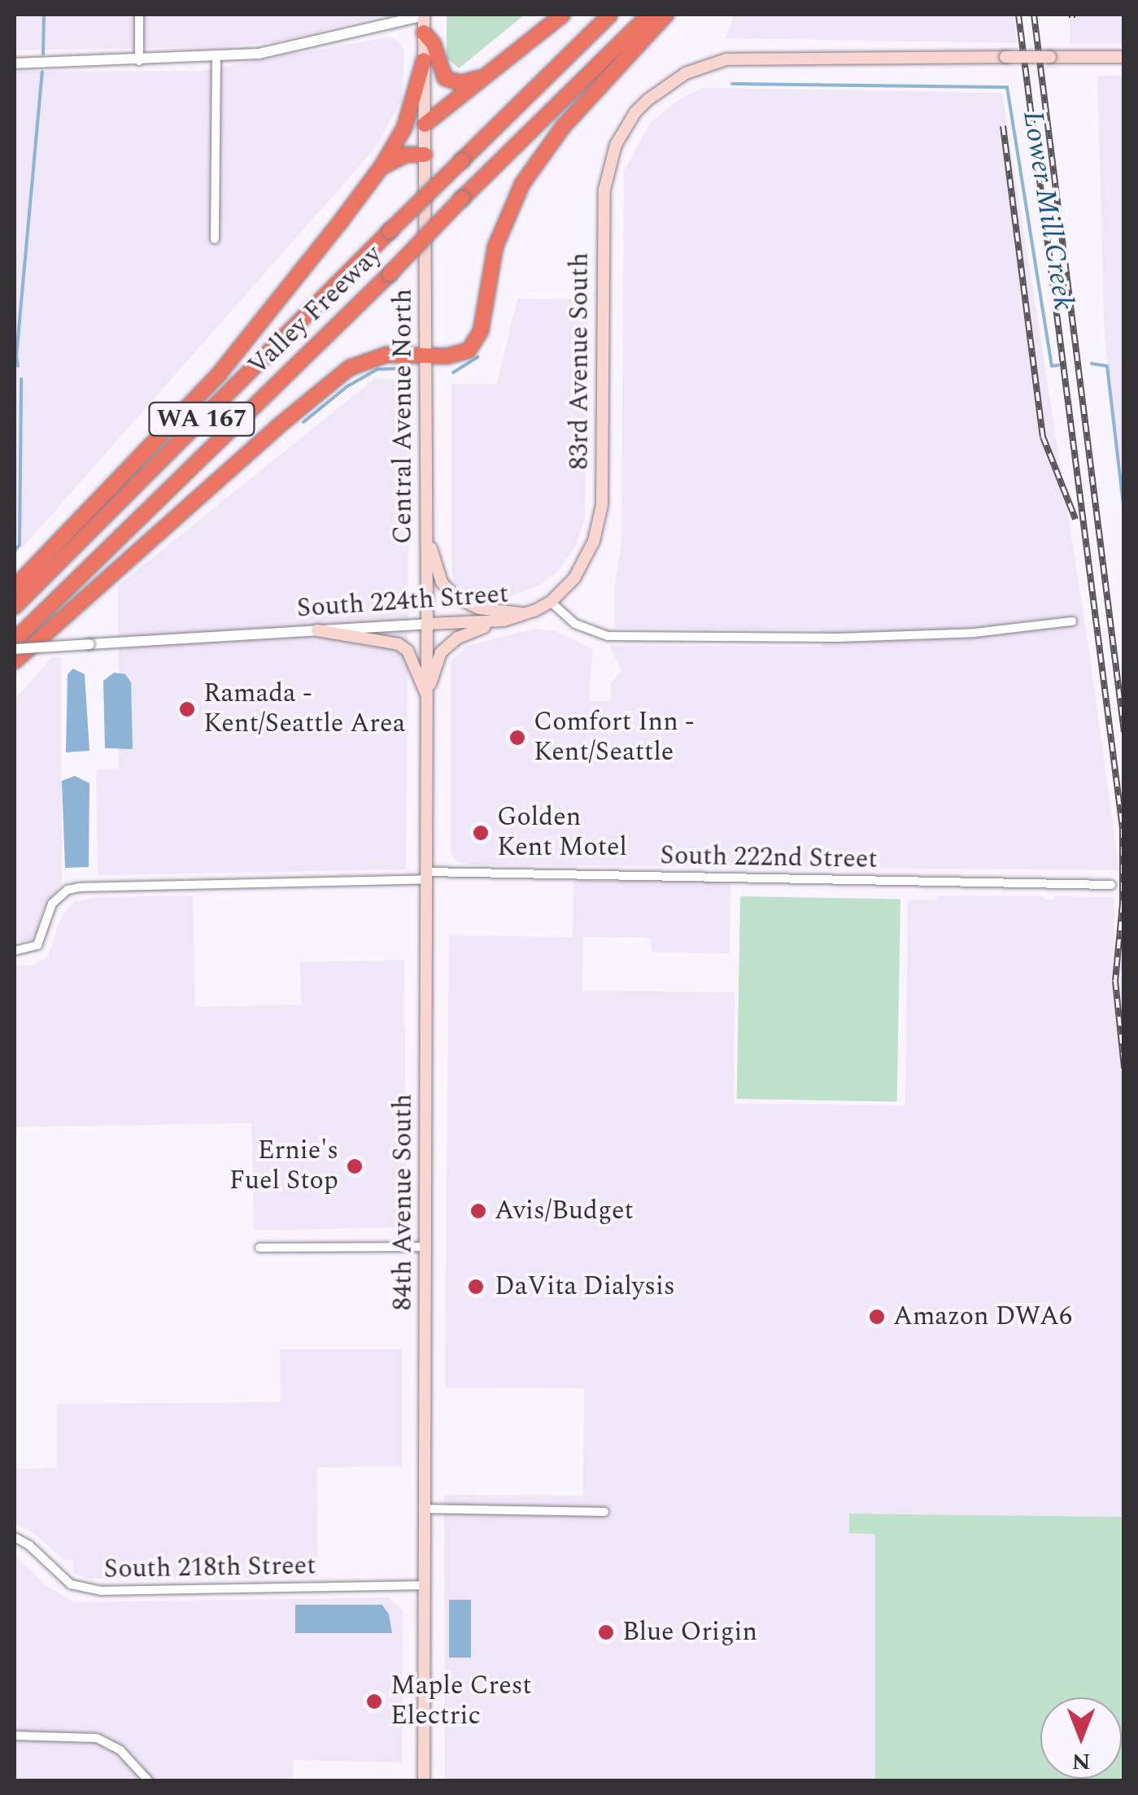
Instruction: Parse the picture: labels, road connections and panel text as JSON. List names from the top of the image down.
{
  "streets": {
    "highway": ["Valley Freeway", "WA 167"],
    "main road": [
      "83rd Avenue South",
      "Central Avenue North",
      "South 224th Street",
      "84th Avenue South"
    ],
    "street": ["South 222nd Street", "South 218th Street"]
  },
  "crossings": [
    ["83rd Avenue South", "South 224th Street"],
    ["Central Avenue North", "South 224th Street"],
    ["Central Avenue North", "84th Avenue South"],
    ["South 224th Street", "84th Avenue South"],
    ["South 222nd Street", "84th Avenue South"],
    ["84th Avenue South", "South 218th Street"]
  ],
  "water": ["Lower Mill Creek"],
  "places": [
    "Ramada - Kent/Seattle Area",
    "Comfort Inn - Kent/Seattle",
    "Golden Kent Motel",
    "Ernie's Fuel Stop",
    "Avis/Budget",
    "DaVita Dialysis",
    "Amazon DWA6",
    "Blue Origin",
    "Maple Crest Electric"
  ],
  "north": "bottom"
}
